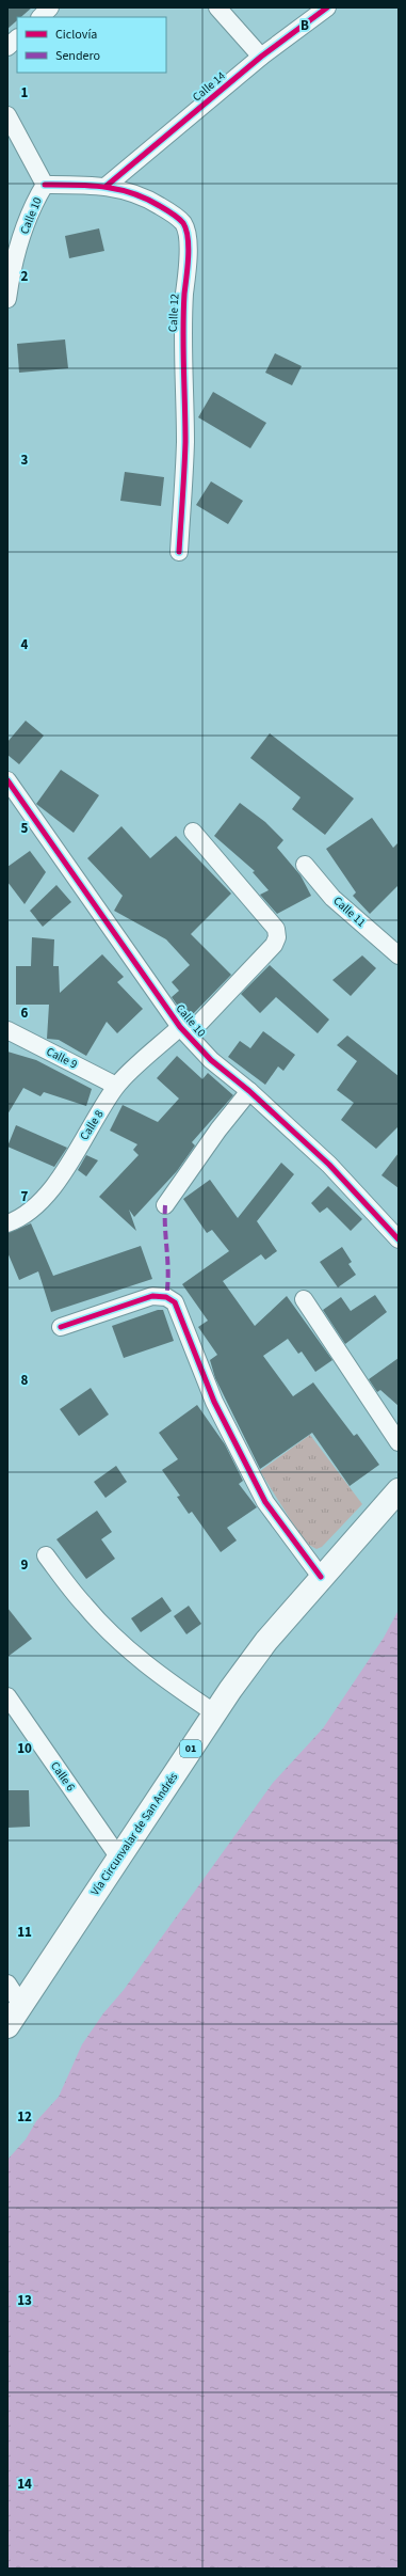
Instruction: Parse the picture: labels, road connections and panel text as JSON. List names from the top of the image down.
{
  "streets": {
    "highway": ["01", "Vía Circunvalar de San Andrés"],
    "street": [
      "Calle 14",
      "Calle 10",
      "Calle 12",
      "Calle 11",
      "Calle 9",
      "Calle 8",
      "Calle 6"
    ]
  },
  "crossings": [
    ["Calle 14", "Calle 12"],
    ["Calle 10", "Calle 12"],
    ["Calle 10", "Calle 8"],
    ["Calle 9", "Calle 8"],
    ["Calle 6", "Vía Circunvalar de San Andrés"]
  ],
  "legend": ["Ciclovía", "Sendero"],
  "grid": {
    "columns": ["B"],
    "rows": [
      "1",
      "2",
      "3",
      "4",
      "5",
      "6",
      "7",
      "8",
      "9",
      "10",
      "11",
      "12",
      "13",
      "14"
    ]
  }
}
